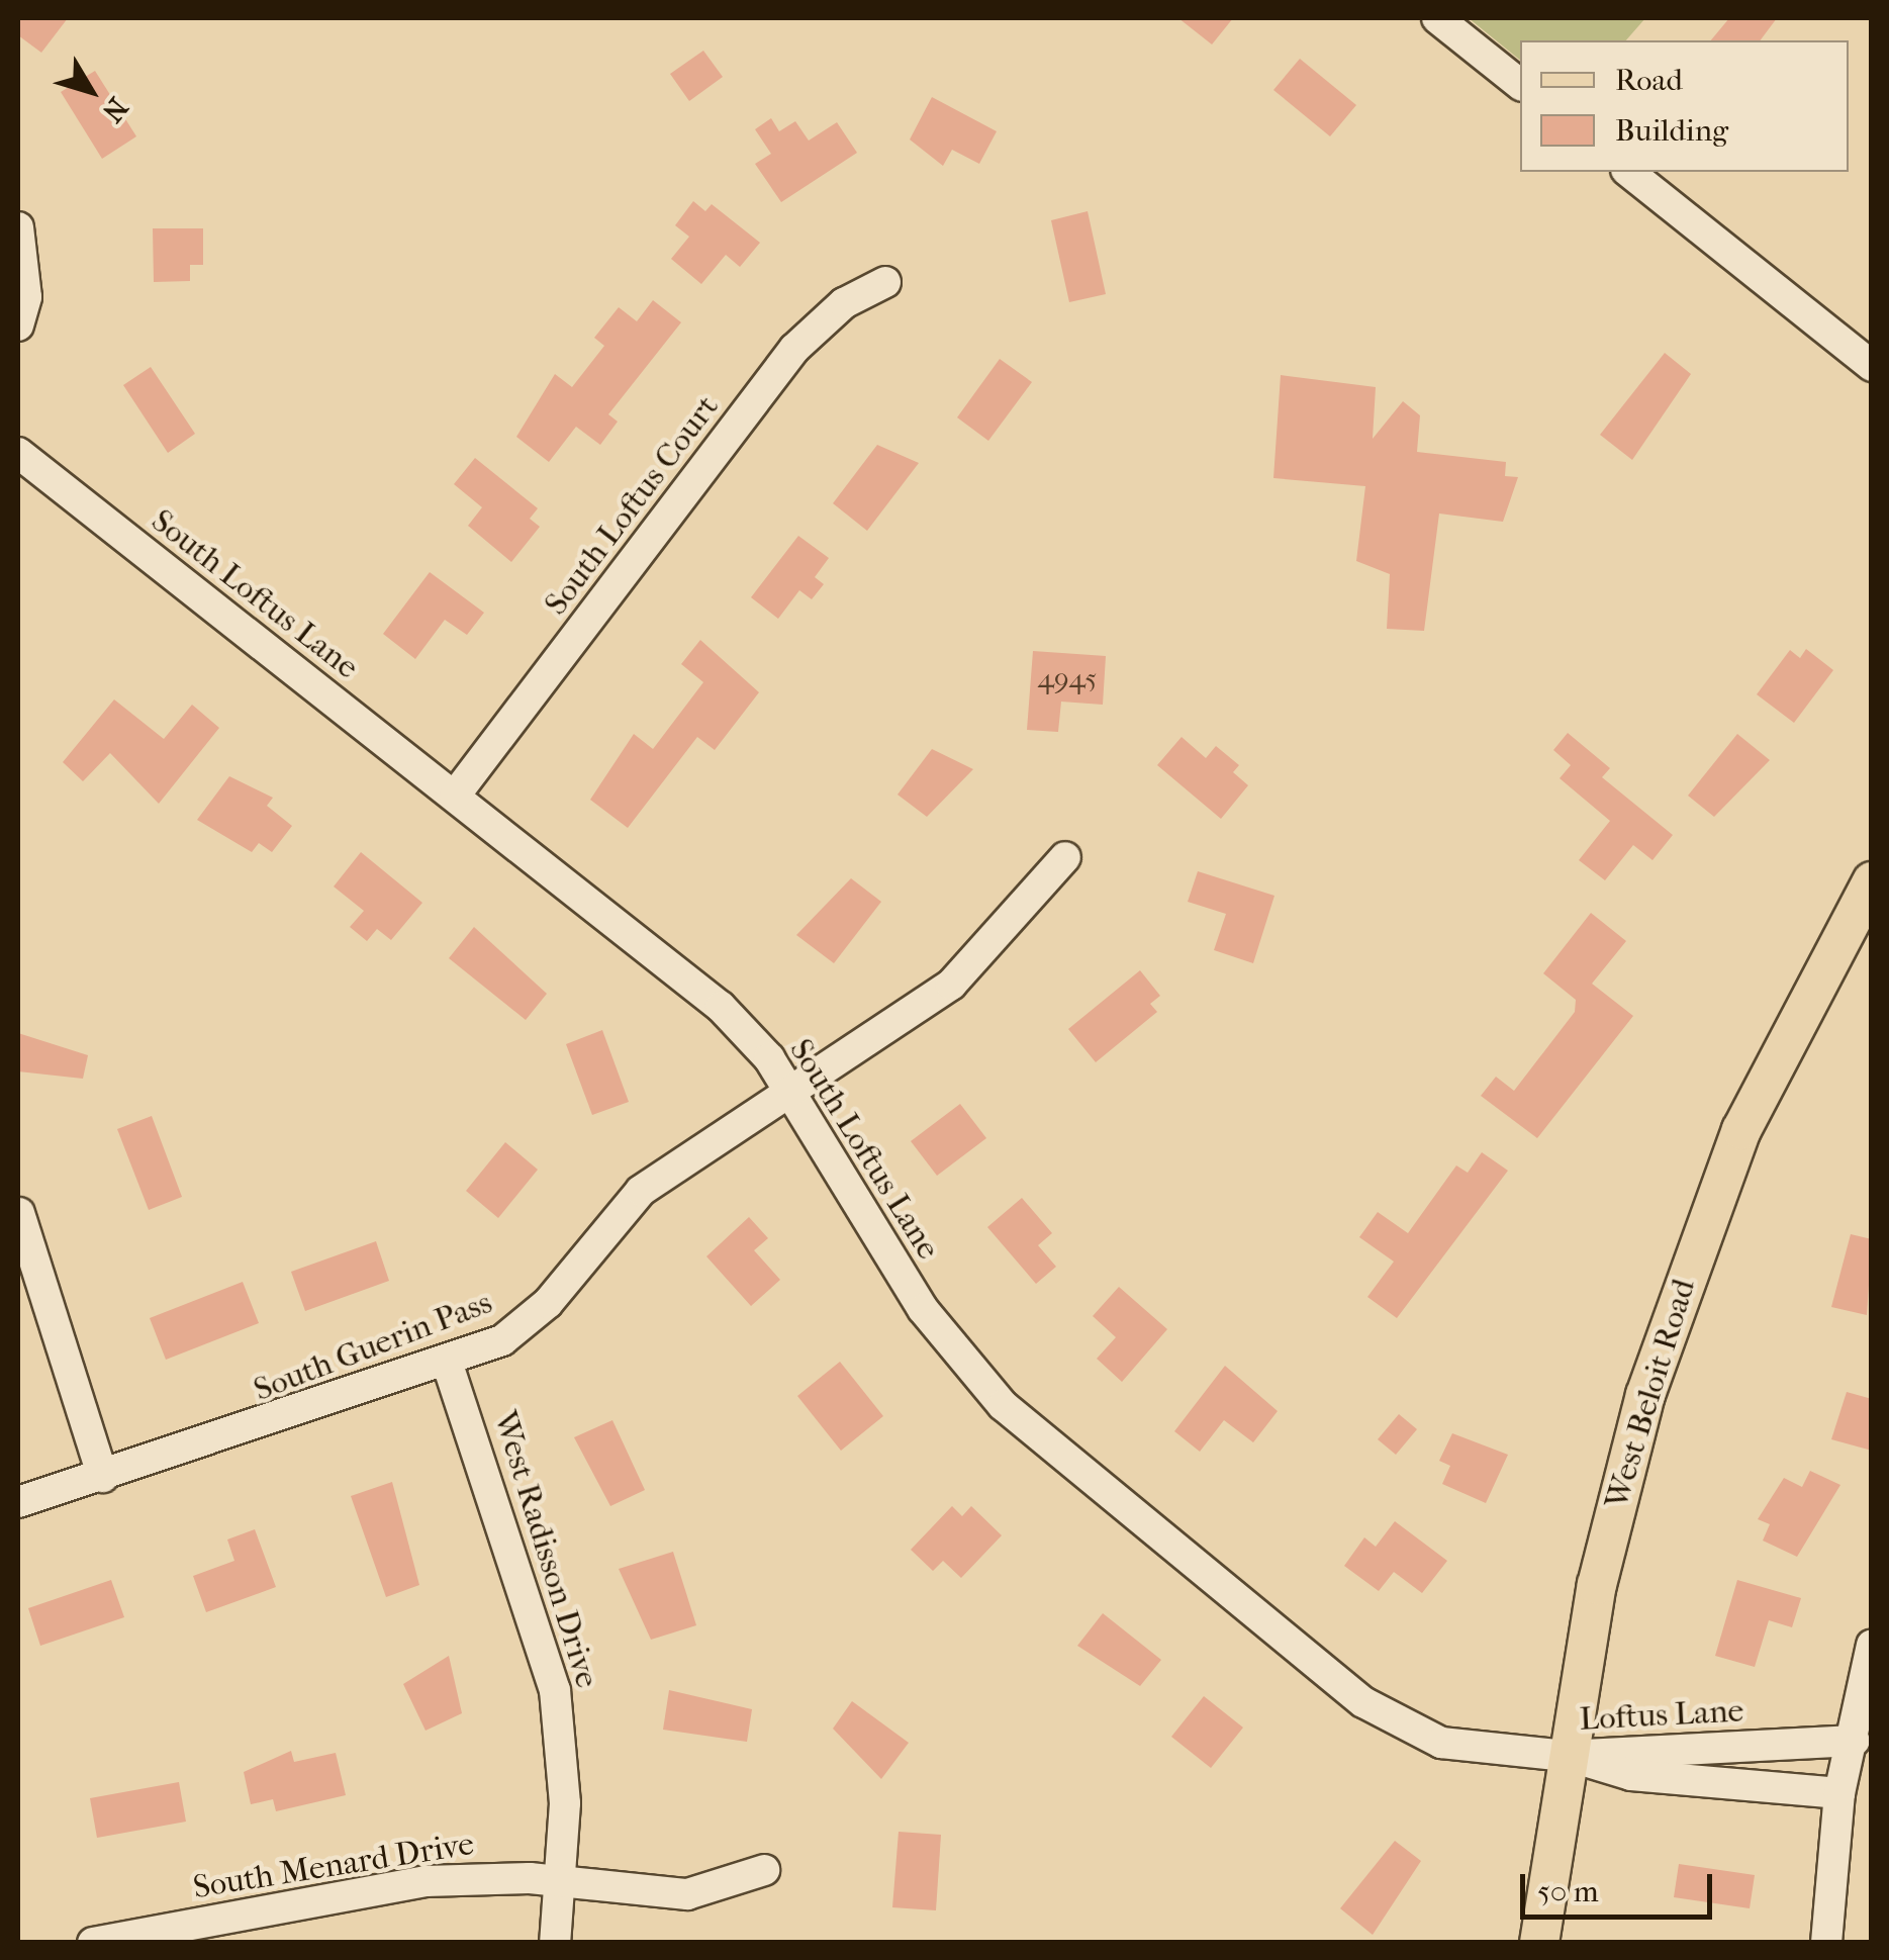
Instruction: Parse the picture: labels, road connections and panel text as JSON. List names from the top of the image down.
{
  "streets": {
    "main road": ["West Beloit Road"],
    "street": [
      "South Loftus Court",
      "South Loftus Lane",
      "South Guerin Pass",
      "West Radisson Drive",
      "Loftus Lane",
      "South Menard Drive"
    ]
  },
  "crossings": [
    ["South Loftus Court", "South Loftus Lane"],
    ["South Loftus Lane", "South Guerin Pass"],
    ["South Loftus Lane", "West Beloit Road"],
    ["South Loftus Lane", "Loftus Lane"],
    ["South Guerin Pass", "West Radisson Drive"],
    ["West Beloit Road", "Loftus Lane"],
    ["West Radisson Drive", "South Menard Drive"]
  ],
  "house_numbers": ["4945"],
  "legend": ["Road", "Building"],
  "scale_bar": "50 m",
  "north": "bottom right"
}
